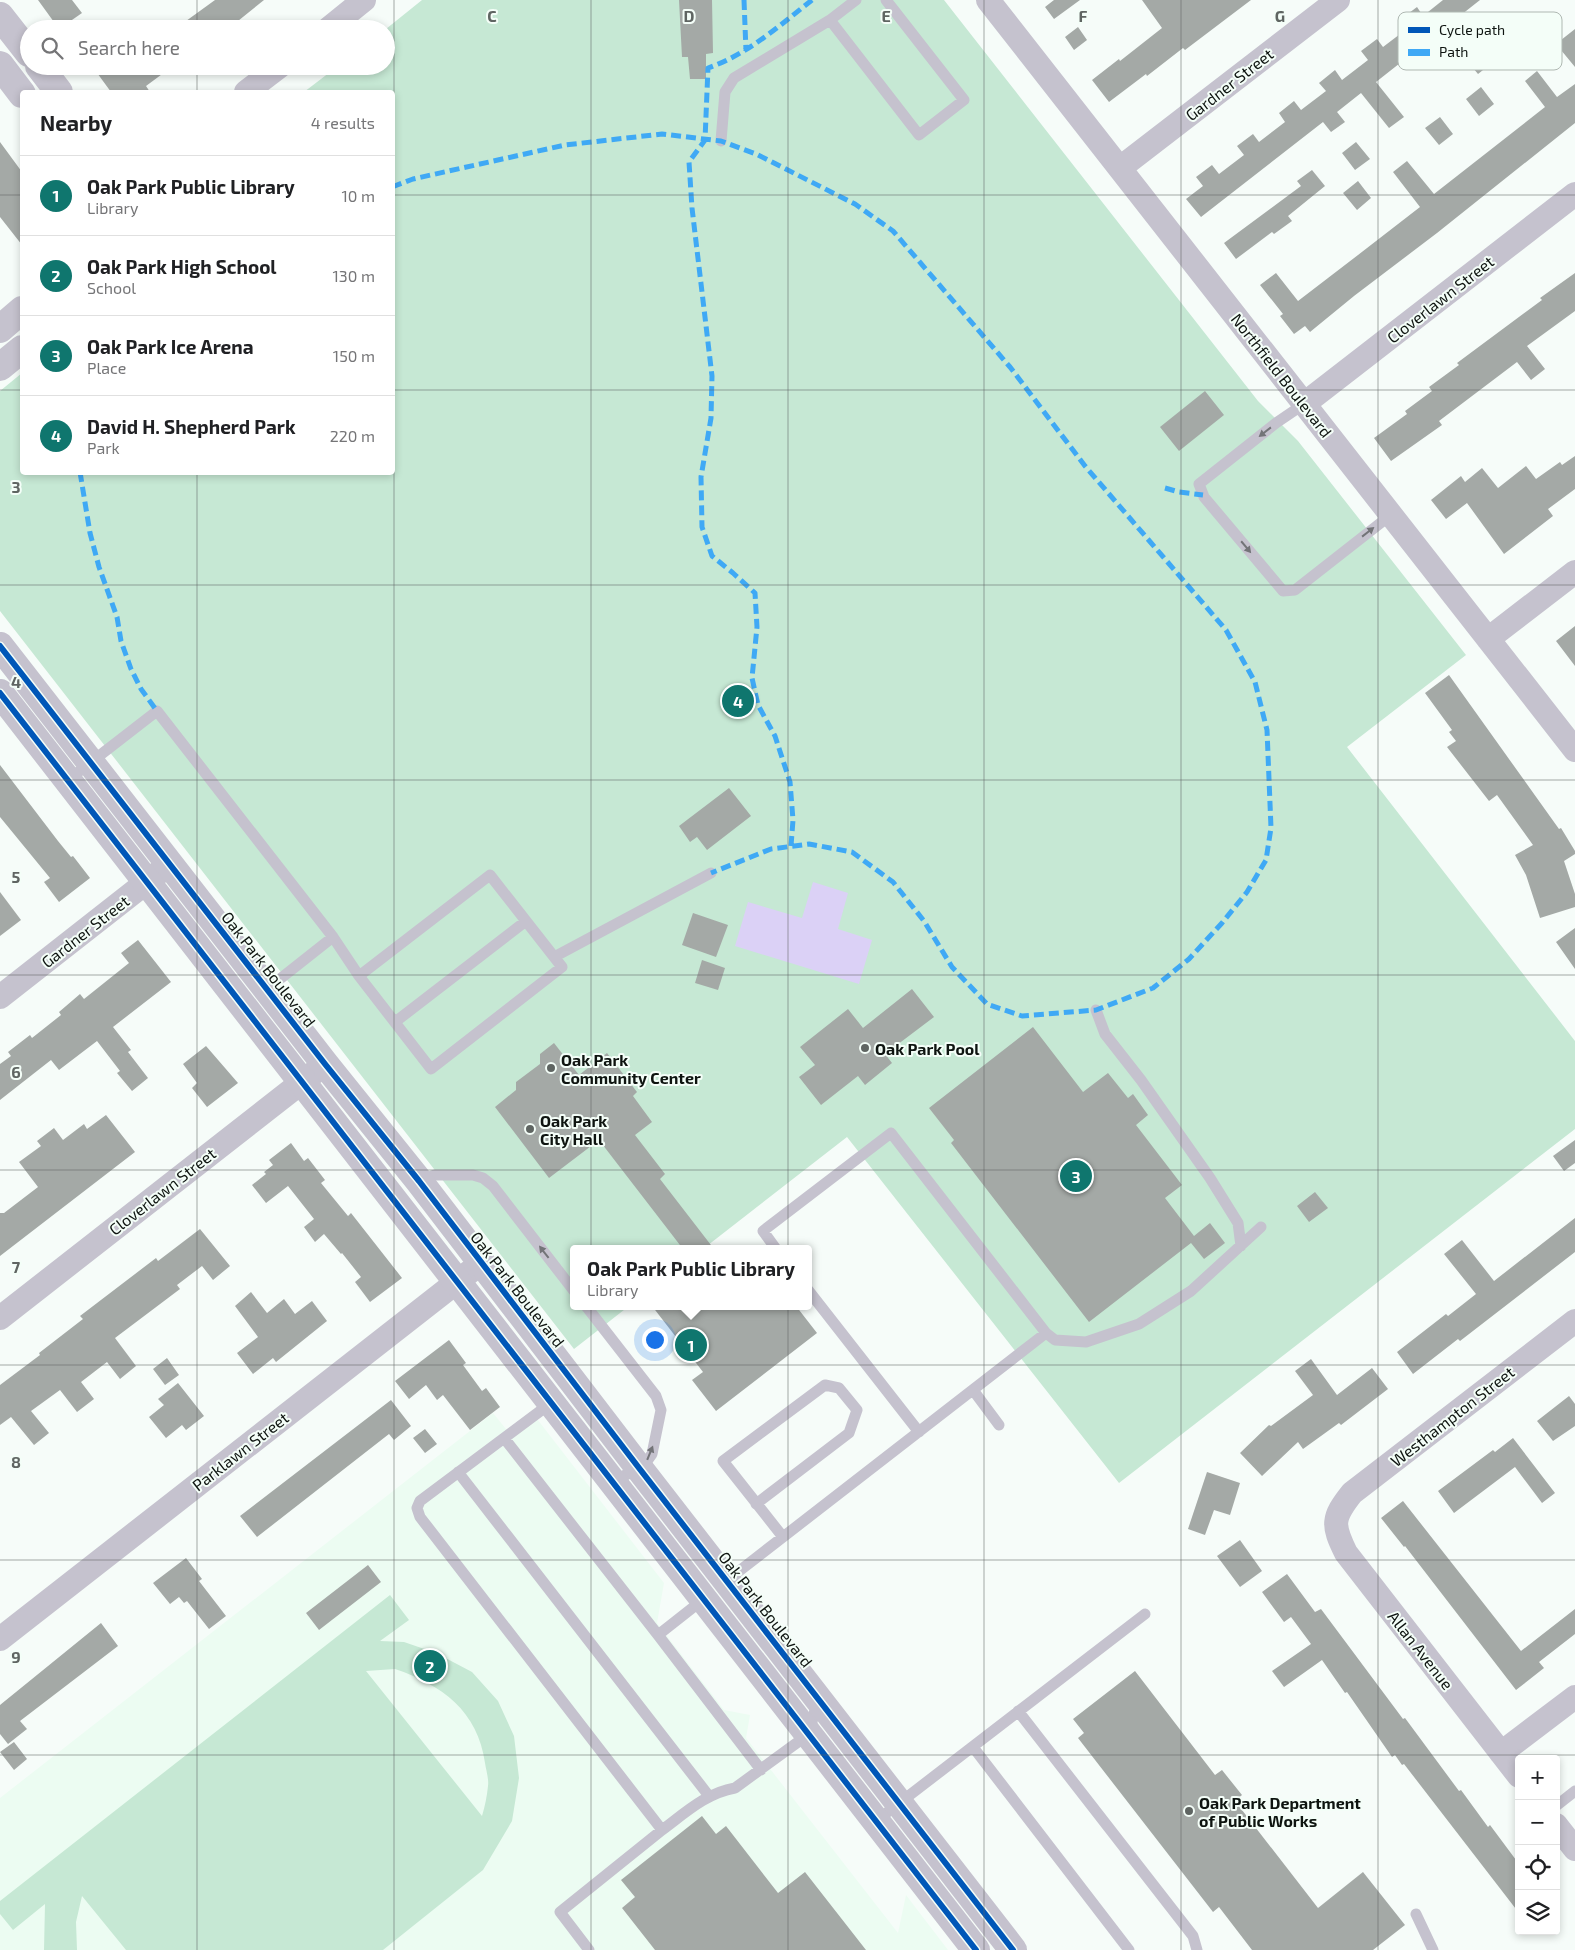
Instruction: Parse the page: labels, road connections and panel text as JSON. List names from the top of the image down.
{
  "streets": {
    "street": [
      "Gardner Street",
      "Cloverlawn Street",
      "Northfield Boulevard",
      "Oak Park Boulevard",
      "Westhampton Street",
      "Parklawn Street",
      "Allan Avenue"
    ]
  },
  "crossings": [
    ["Gardner Street", "Northfield Boulevard"],
    ["Gardner Street", "Oak Park Boulevard"],
    ["Cloverlawn Street", "Northfield Boulevard"],
    ["Cloverlawn Street", "Oak Park Boulevard"],
    ["Oak Park Boulevard", "Parklawn Street"],
    ["Westhampton Street", "Allan Avenue"]
  ],
  "places": [
    "Oak Park Pool",
    "Oak Park Community Center",
    "Oak Park City Hall",
    "Oak Park Department of Public Works"
  ],
  "legend": ["Cycle path", "Path"],
  "page": {
    "search": "Search here",
    "heading": ["Nearby", "4 results"],
    "list": [
      {
        "mark": "1",
        "name": "Oak Park Public Library",
        "note": "Library",
        "value": "10 m"
      },
      {
        "mark": "2",
        "name": "Oak Park High School",
        "note": "School",
        "value": "130 m"
      },
      {
        "mark": "3",
        "name": "Oak Park Ice Arena",
        "note": "Place",
        "value": "150 m"
      },
      {
        "mark": "4",
        "name": "David H. Shepherd Park",
        "note": "Park",
        "value": "220 m"
      }
    ],
    "pins": [
      "4",
      "3",
      "1",
      "2"
    ],
    "popup": ["Oak Park Public Library", "Library"],
    "map_buttons": ["+", "−"]
  },
  "grid": {
    "columns": [
      "C",
      "D",
      "E",
      "F",
      "G"
    ],
    "rows": [
      "3",
      "4",
      "5",
      "6",
      "7",
      "8",
      "9"
    ]
  }
}
